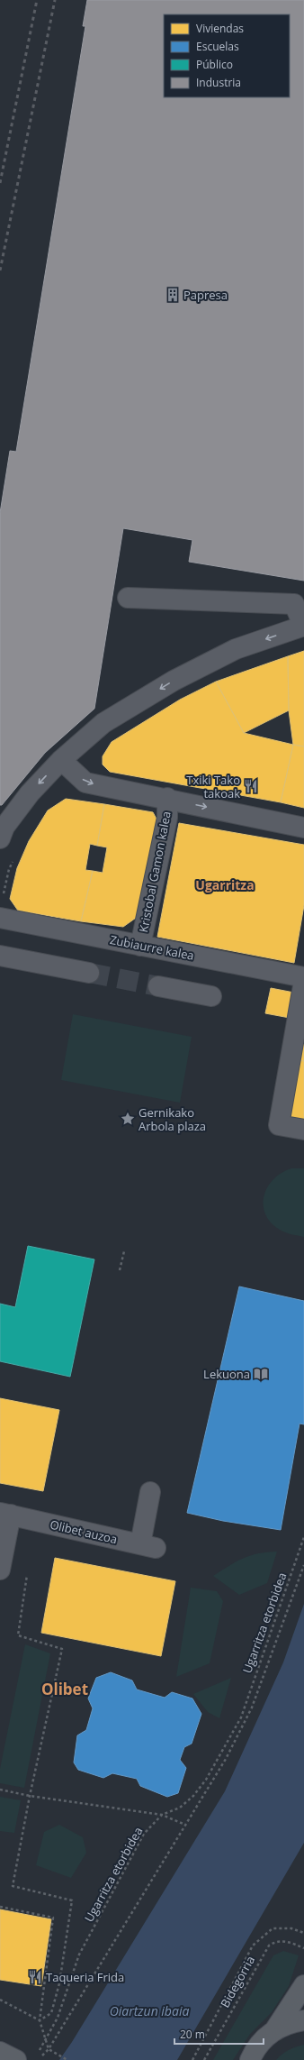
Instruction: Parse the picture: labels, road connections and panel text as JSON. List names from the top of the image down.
{
  "streets": {
    "street": ["Kristobal Gamon kalea", "Zubiaurre kalea", "Olibet auzoa"],
    "path": ["Ugarritza etorbidea", "Bidegorria"]
  },
  "crossings": [
    ["Kristobal Gamon kalea", "Zubiaurre kalea"]
  ],
  "one_way": ["Kristobal Gamon kalea"],
  "districts": ["Ugarritza", "Olibet"],
  "water": ["Oiartzun ibaia"],
  "places": {
    "building": ["Papresa"],
    "restaurant": ["Txiki Tako takoak", "Taqueria Frida"],
    "place": ["Gernikako Arbola plaza"],
    "library": ["Lekuona"]
  },
  "legend": [
    "Viviendas",
    "Escuelas",
    "Público",
    "Industria"
  ],
  "scale_bar": "20 m"
}
